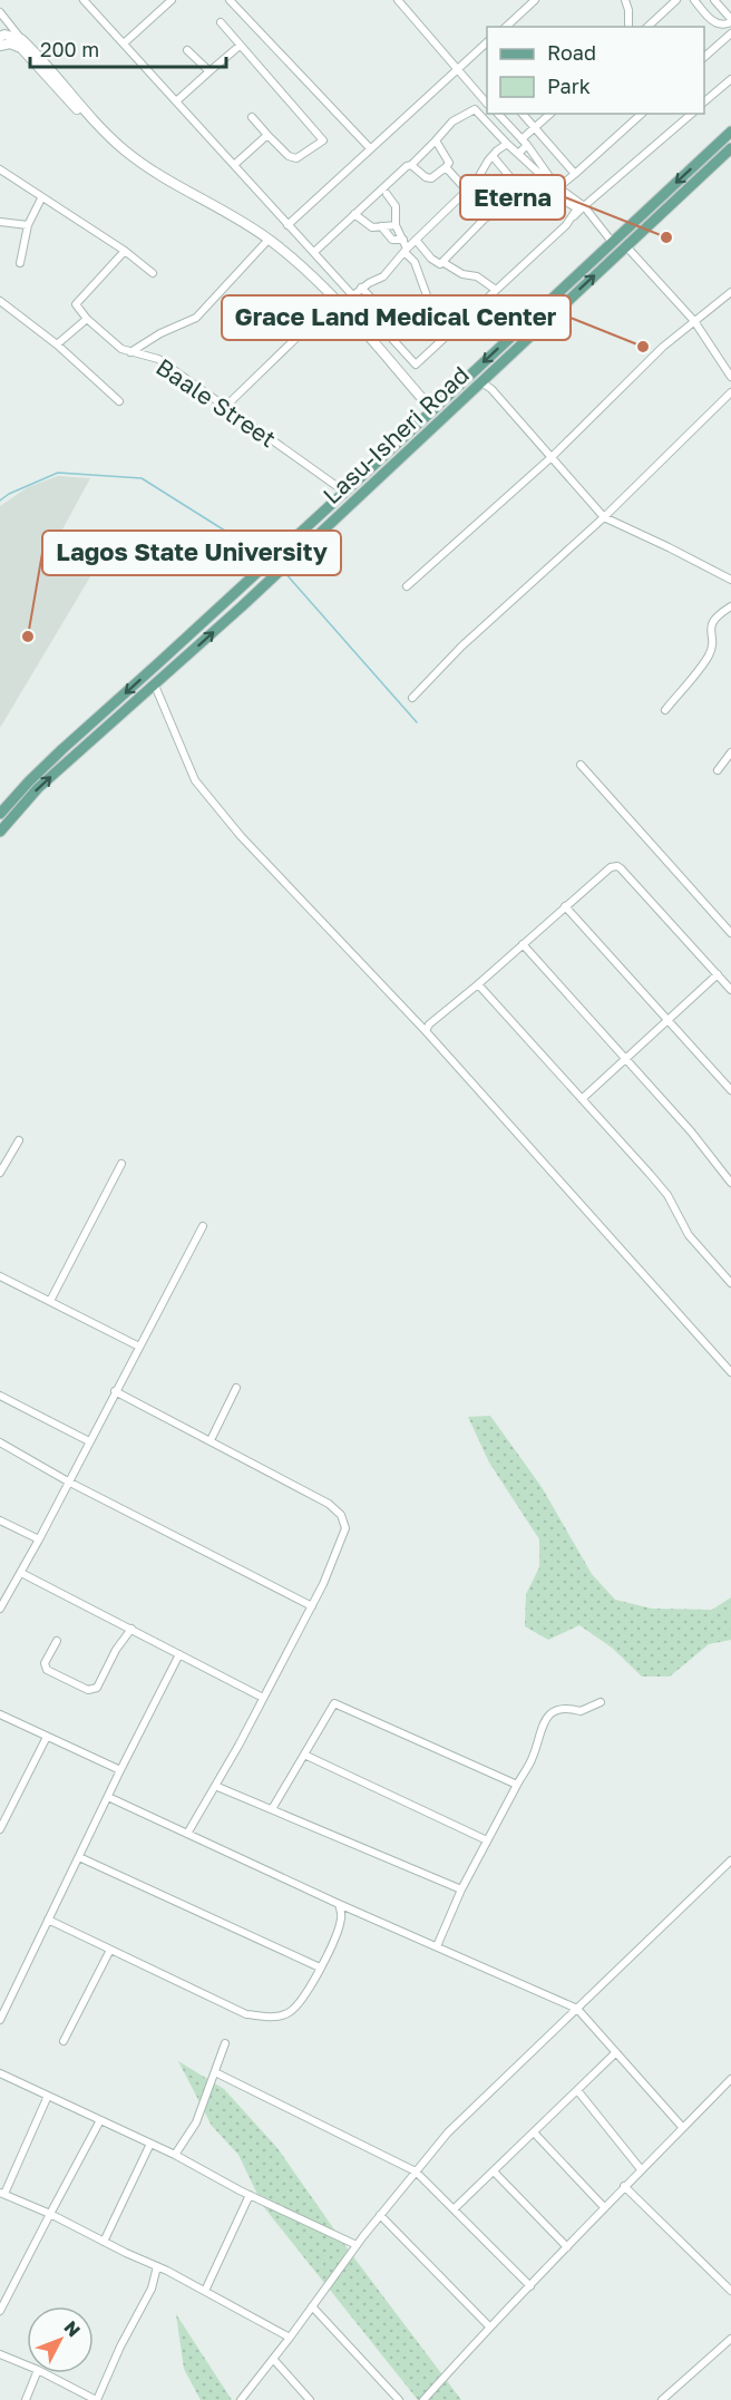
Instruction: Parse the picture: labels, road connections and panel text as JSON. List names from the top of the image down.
{
  "streets": {
    "main road": ["Lasu-Isheri Road"],
    "street": ["Baale Street"]
  },
  "crossings": [
    ["Baale Street", "Lasu-Isheri Road"]
  ],
  "places": ["Eterna", "Grace Land Medical Center", "Lagos State University"],
  "legend": ["Road", "Park"],
  "scale_bar": "200 m",
  "north": "top right"
}
